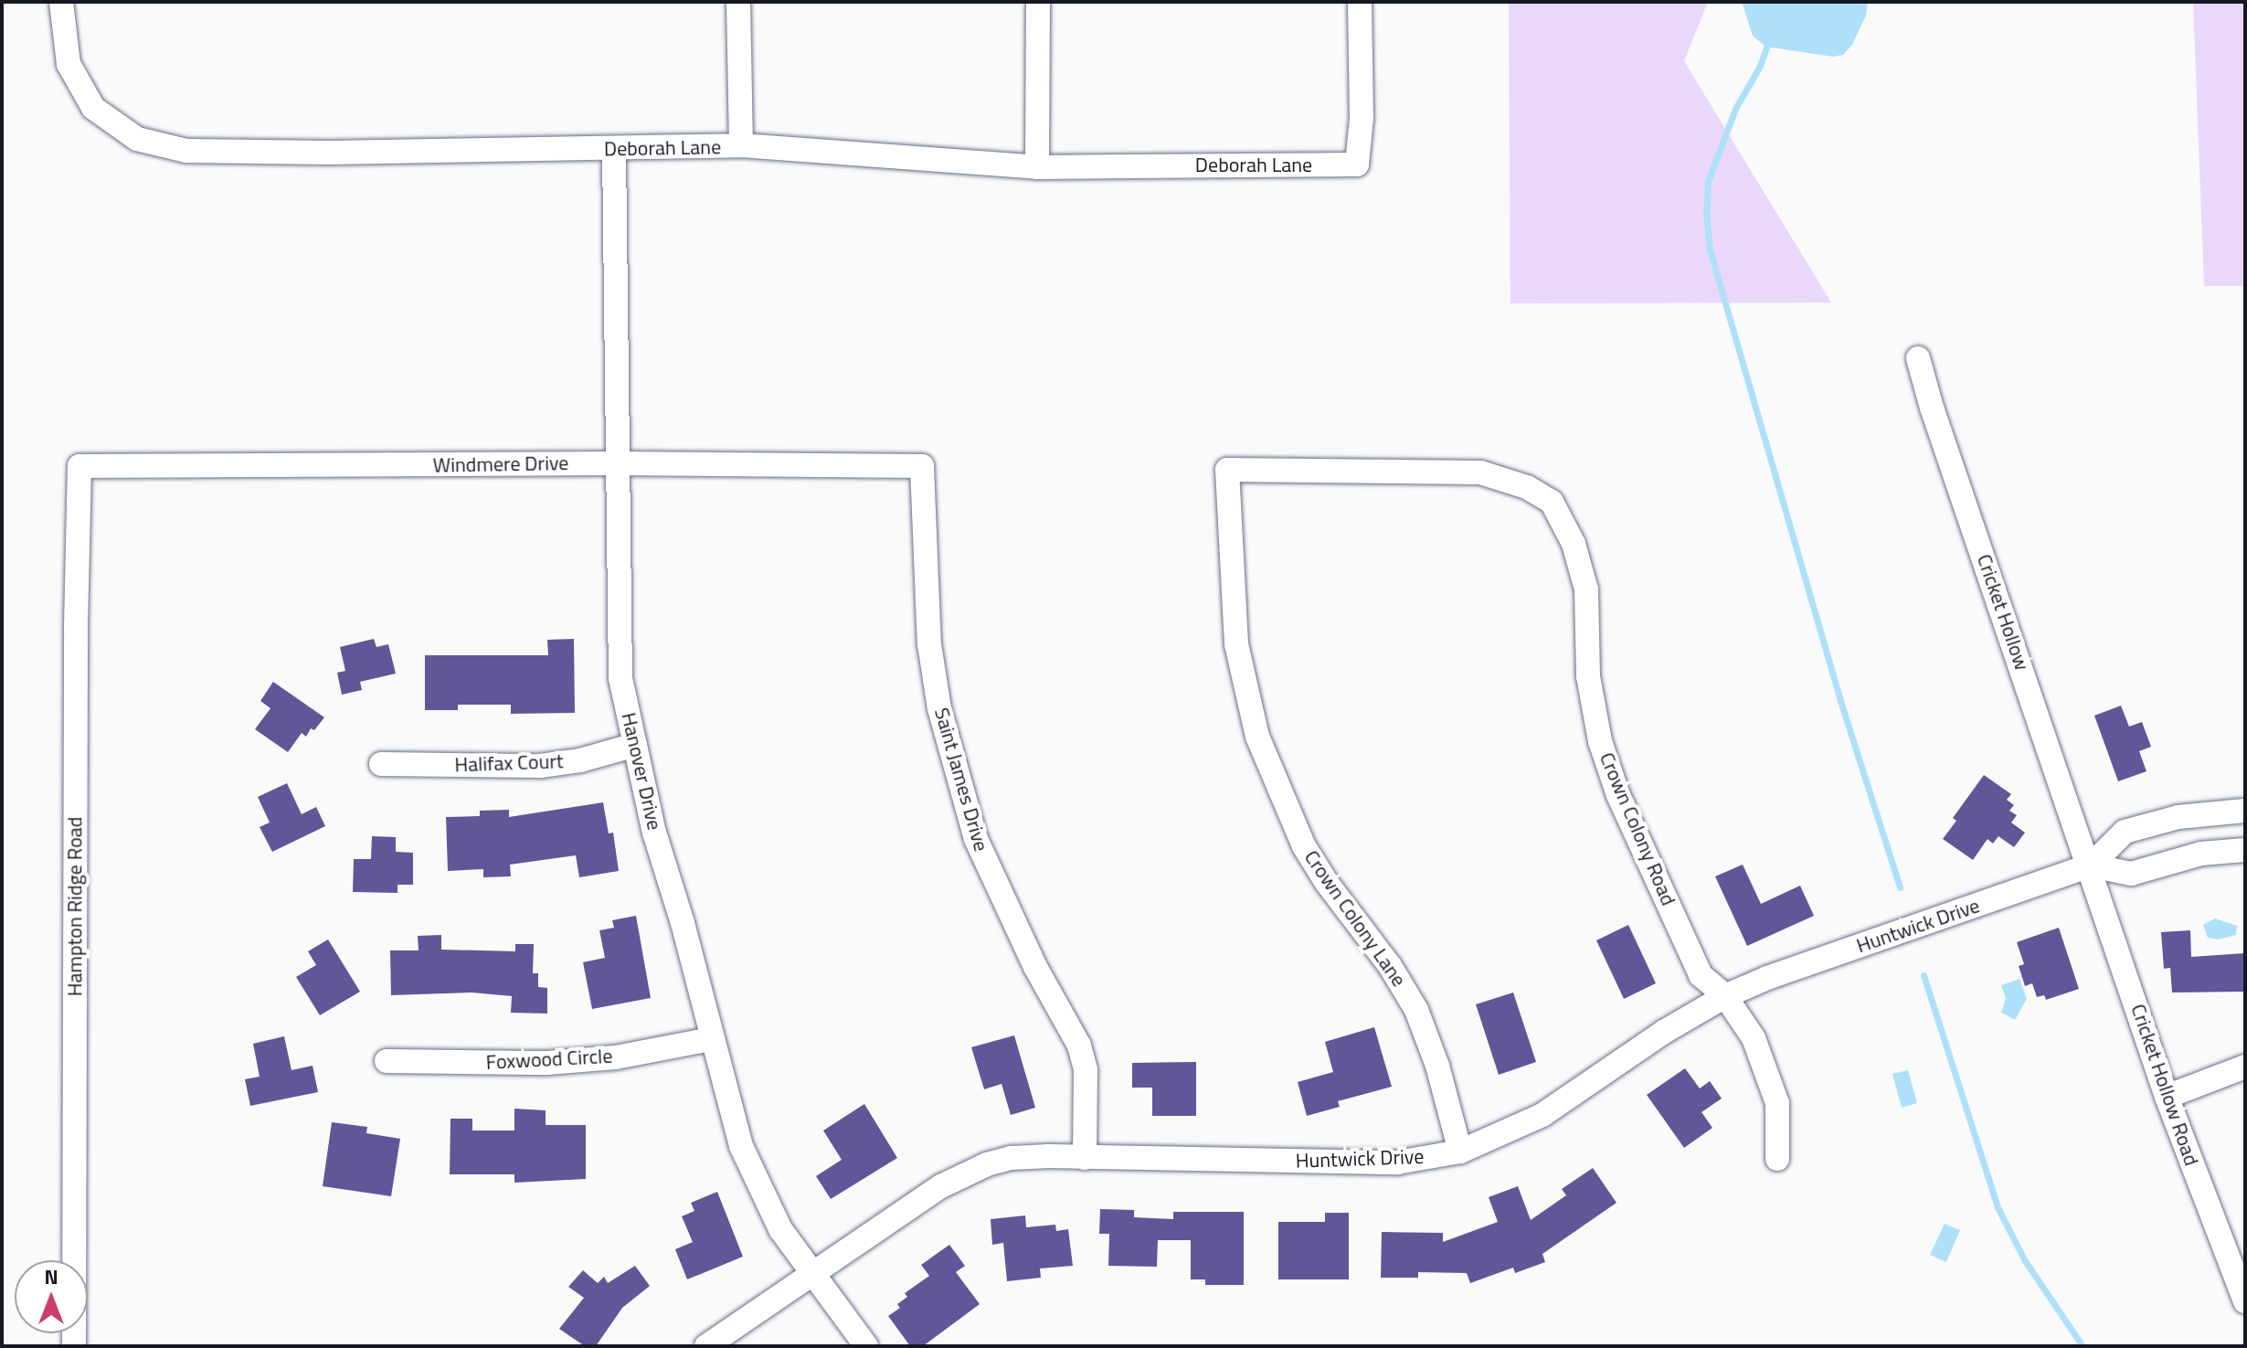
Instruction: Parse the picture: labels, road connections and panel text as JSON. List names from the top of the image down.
{
  "streets": {
    "street": [
      "Deborah Lane",
      "Windmere Drive",
      "Cricket Hollow",
      "Halifax Court",
      "Hanover Drive",
      "Saint James Drive",
      "Crown Colony Road",
      "Hampton Ridge Road",
      "Crown Colony Lane",
      "Huntwick Drive",
      "Foxwood Circle",
      "Cricket Hollow Road"
    ]
  },
  "crossings": [
    ["Deborah Lane", "Hanover Drive"],
    ["Windmere Drive", "Hanover Drive"],
    ["Windmere Drive", "Saint James Drive"],
    ["Windmere Drive", "Hampton Ridge Road"],
    ["Cricket Hollow", "Huntwick Drive"],
    ["Cricket Hollow", "Cricket Hollow Road"],
    ["Halifax Court", "Hanover Drive"],
    ["Hanover Drive", "Huntwick Drive"],
    ["Hanover Drive", "Foxwood Circle"],
    ["Saint James Drive", "Huntwick Drive"],
    ["Crown Colony Road", "Crown Colony Lane"],
    ["Crown Colony Road", "Huntwick Drive"],
    ["Crown Colony Lane", "Huntwick Drive"],
    ["Huntwick Drive", "Cricket Hollow Road"]
  ],
  "north": "top"
}
